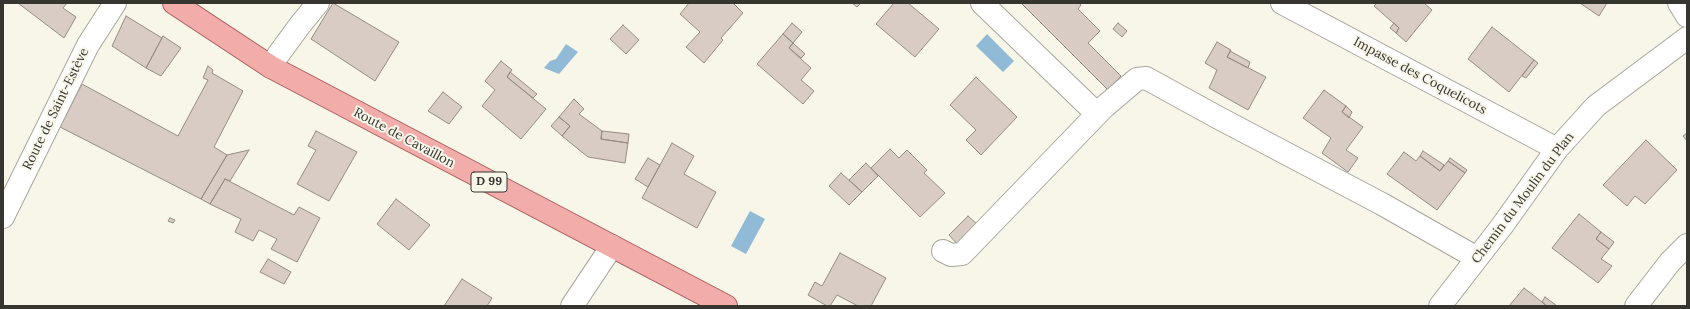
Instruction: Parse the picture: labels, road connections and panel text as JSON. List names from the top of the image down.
{
  "streets": {
    "main road": ["Route de Cavaillon", "D 99"],
    "street": ["Impasse des Coquelicots", "Route de Saint-Estève", "Chemin du Moulin du Plan"]
  },
  "crossings": [
    ["Impasse des Coquelicots", "Chemin du Moulin du Plan"]
  ]
}
